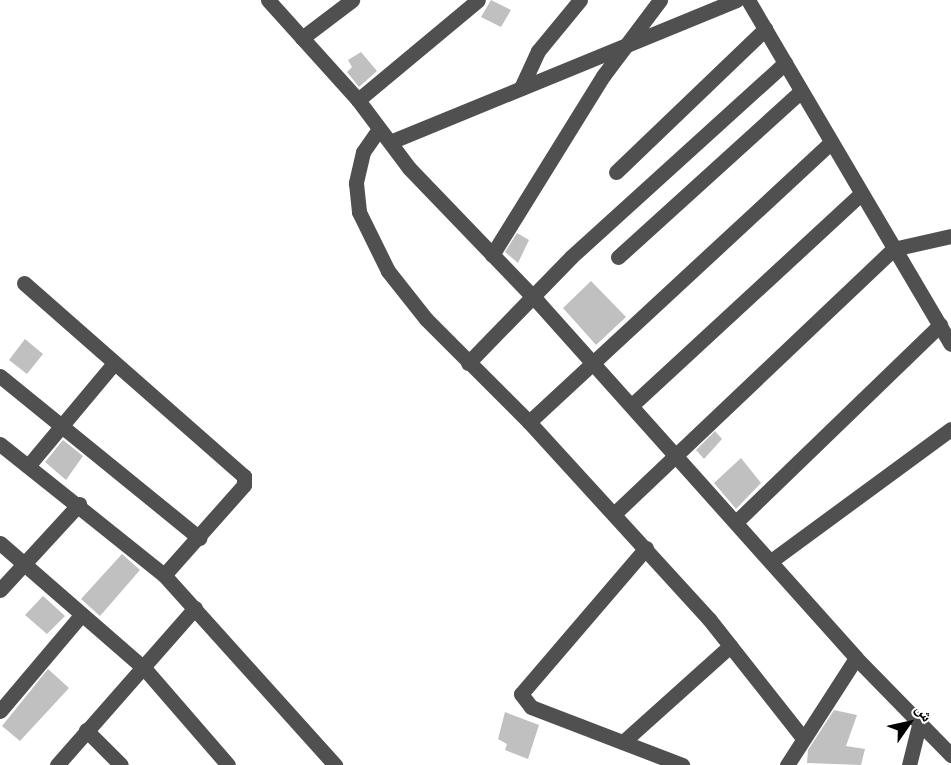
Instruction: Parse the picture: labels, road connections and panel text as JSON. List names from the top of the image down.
{
  "north": "top right"
}
